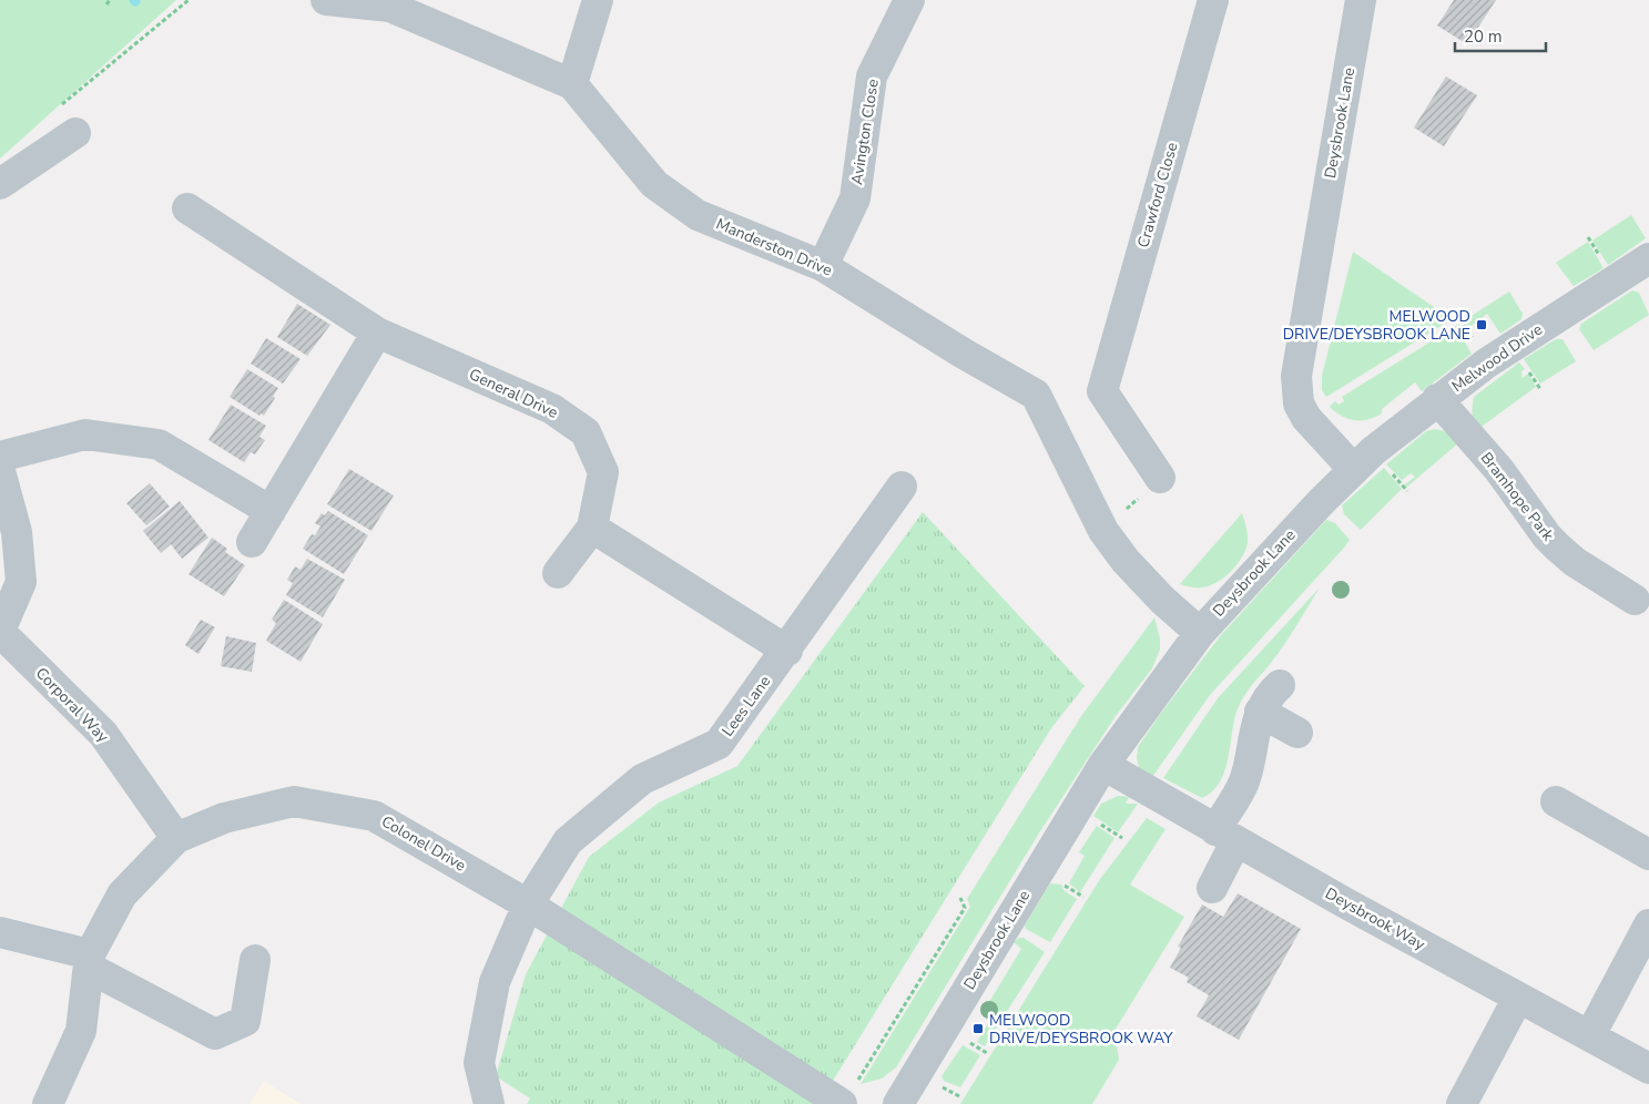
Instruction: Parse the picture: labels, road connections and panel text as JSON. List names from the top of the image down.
{
  "streets": {
    "street": [
      "Deysbrook Lane",
      "Avington Close",
      "Crawford Close",
      "Manderston Drive",
      "Melwood Drive",
      "General Drive",
      "Bramhope Park",
      "Corporal Way",
      "Lees Lane",
      "Colonel Drive",
      "Deysbrook Way"
    ]
  },
  "crossings": [
    ["Deysbrook Lane", "Manderston Drive"],
    ["Deysbrook Lane", "Melwood Drive"],
    ["Deysbrook Lane", "Deysbrook Way"],
    ["Avington Close", "Manderston Drive"],
    ["Melwood Drive", "Bramhope Park"],
    ["Corporal Way", "Colonel Drive"],
    ["Lees Lane", "Colonel Drive"]
  ],
  "places": {
    "transit": ["MELWOOD DRIVE/DEYSBROOK LANE", "MELWOOD DRIVE/DEYSBROOK WAY"]
  },
  "scale_bar": "20 m"
}
